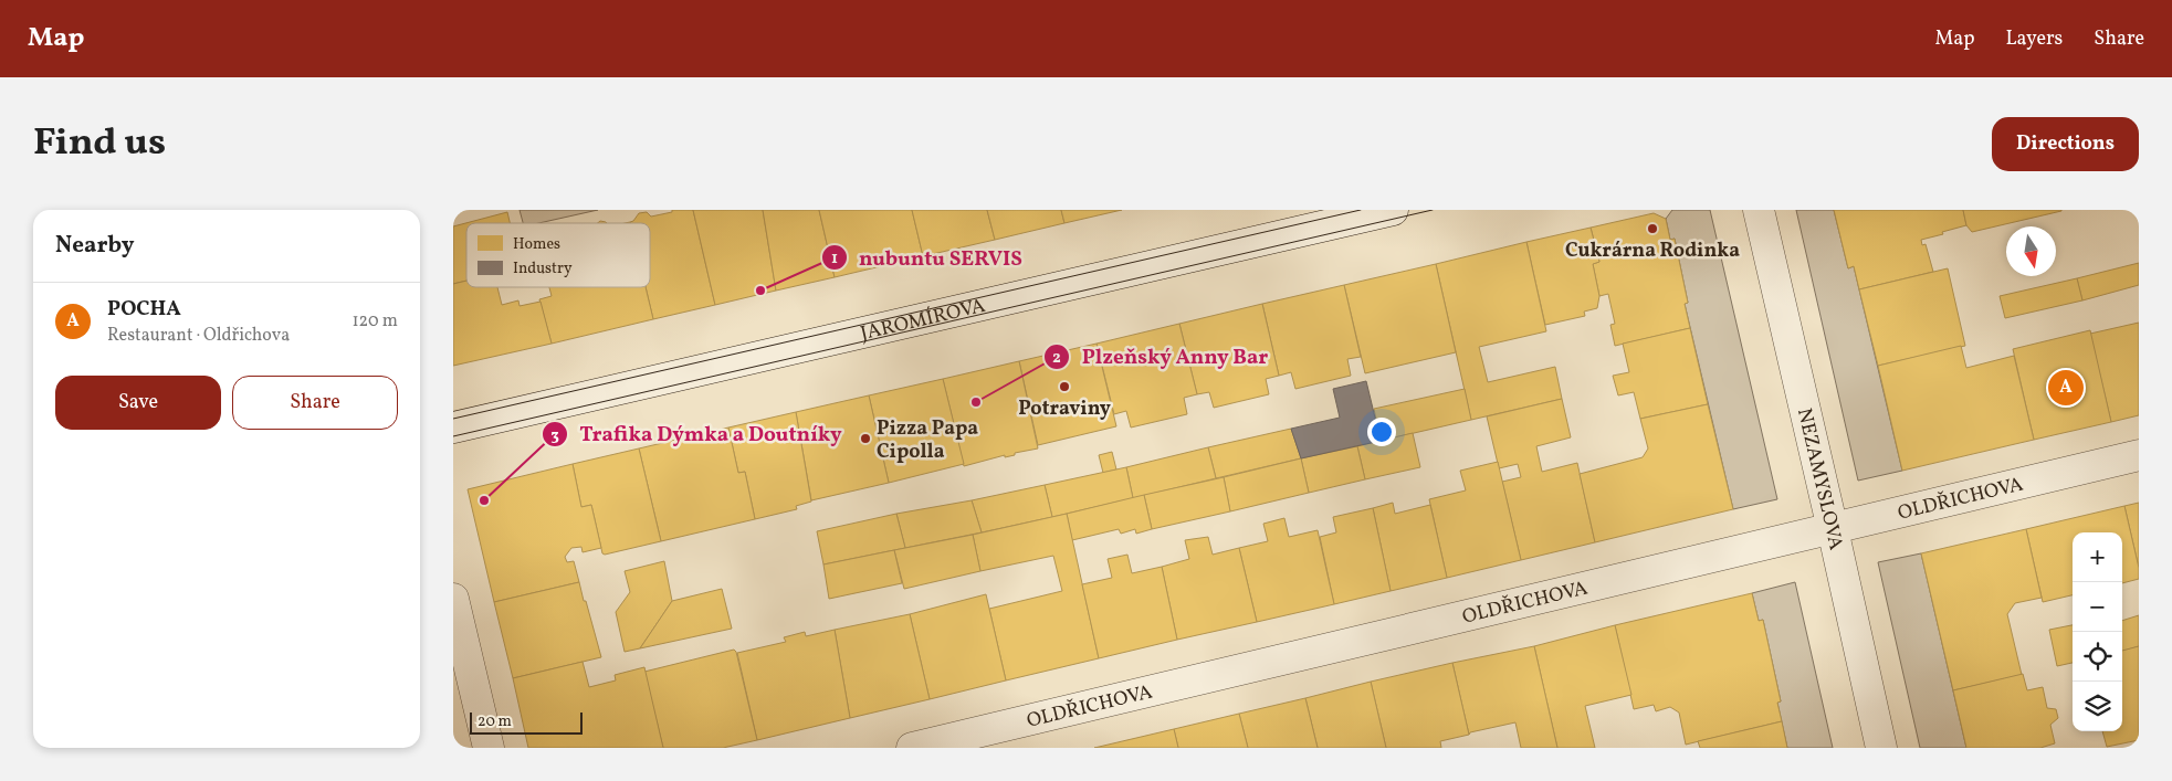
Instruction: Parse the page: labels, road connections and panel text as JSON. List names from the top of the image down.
{
  "streets": {
    "street": ["JAROMÍROVA", "NEZAMYSLOVA", "OLDŘICHOVA"]
  },
  "crossings": [
    ["NEZAMYSLOVA", "OLDŘICHOVA"]
  ],
  "places": [
    "Cukrárna Rodinka",
    "nubuntu SERVIS",
    "Potraviny",
    "Plzeňský Anny Bar",
    "Pizza Papa Cipolla",
    "Trafika Dýmka a Doutníky"
  ],
  "legend": ["Homes", "Industry"],
  "scale_bar": "20 m",
  "north": "bottom",
  "page": {
    "header": "Map",
    "nav": ["Map", "Layers", "Share"],
    "title": "Find us",
    "buttons": [
      "Directions",
      ["Save", "Share"]
    ],
    "heading": "Nearby",
    "list": [
      {
        "mark": "A",
        "name": "POCHA",
        "note": "Restaurant · Oldřichova",
        "value": "120 m"
      }
    ],
    "pins": "A",
    "map_buttons": ["+", "−"],
    "scale": "20 m"
  }
}
